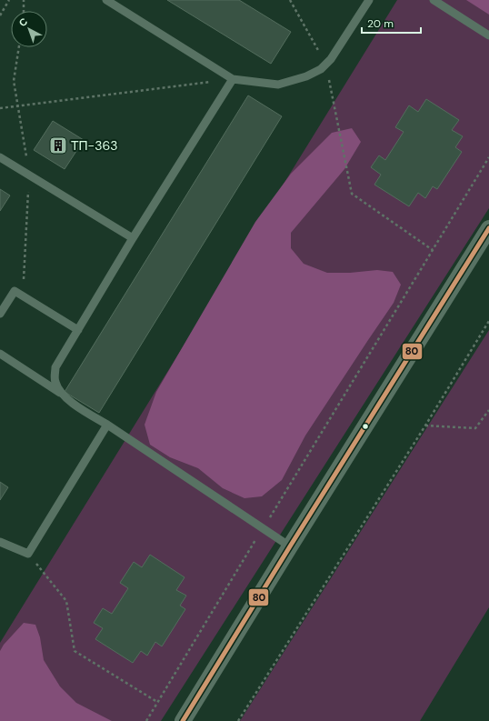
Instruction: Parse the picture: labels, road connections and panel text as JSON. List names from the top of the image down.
{
  "places": {
    "building": ["ТП-363"]
  },
  "lines": ["transit line 80"],
  "scale_bar": "20 m",
  "north": "top left"
}
